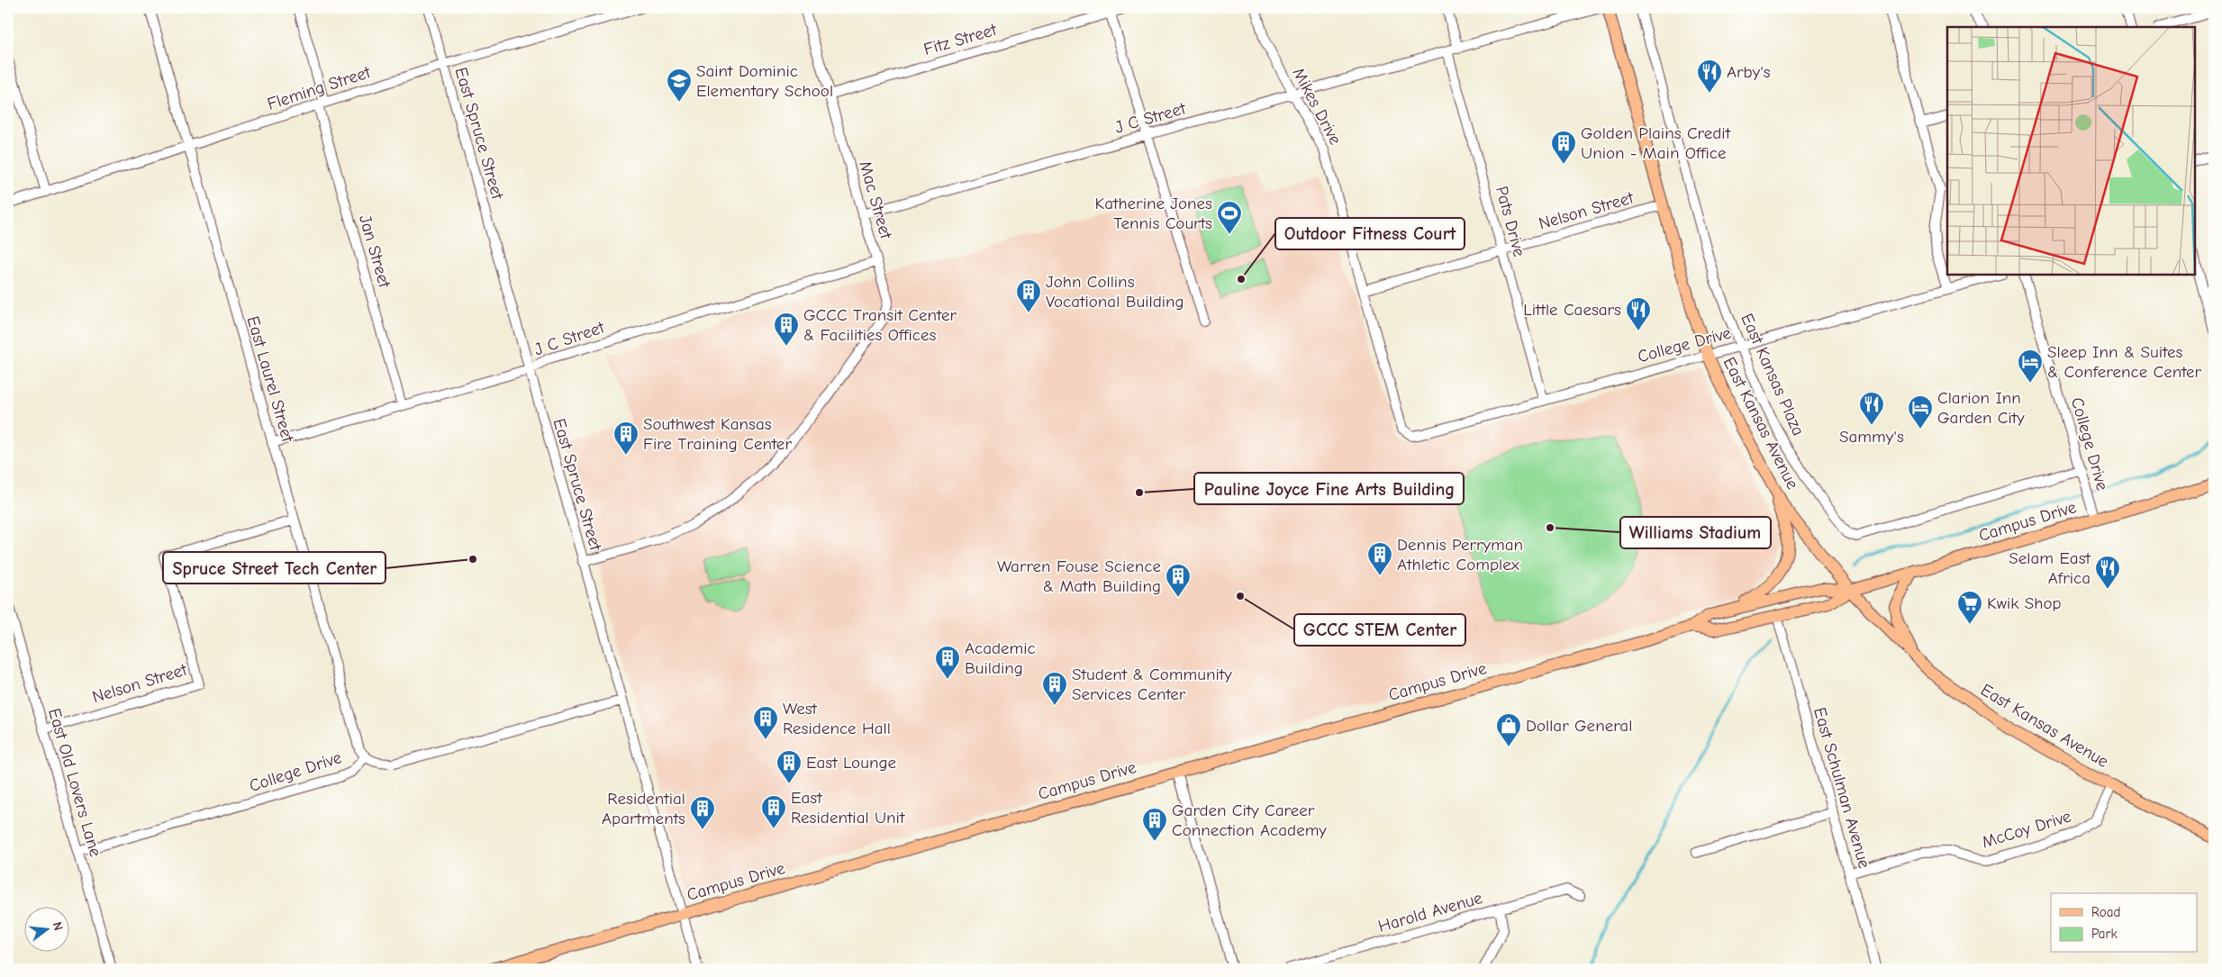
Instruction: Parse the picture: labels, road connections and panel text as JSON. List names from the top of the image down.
{
  "streets": {
    "main road": ["East Kansas Avenue", "Campus Drive"],
    "street": [
      "Fitz Street",
      "Fleming Street",
      "Mikes Drive",
      "J C Street",
      "East Spruce Street",
      "Mac Street",
      "Nelson Street",
      "Pats Drive",
      "Jan Street",
      "College Drive",
      "East Kansas Plaza",
      "East Laurel Street",
      "East Old Lovers Lane",
      "East Schulman Avenue",
      "McCoy Drive",
      "Harold Avenue"
    ]
  },
  "crossings": [
    ["Fitz Street", "Mac Street"],
    ["Fleming Street", "East Spruce Street"],
    ["Fleming Street", "Jan Street"],
    ["Fleming Street", "East Laurel Street"],
    ["Mikes Drive", "J C Street"],
    ["Mikes Drive", "Nelson Street"],
    ["Mikes Drive", "College Drive"],
    ["J C Street", "East Spruce Street"],
    ["J C Street", "Mac Street"],
    ["J C Street", "Pats Drive"],
    ["J C Street", "Jan Street"],
    ["J C Street", "East Laurel Street"],
    ["East Spruce Street", "Mac Street"],
    ["East Spruce Street", "College Drive"],
    ["East Spruce Street", "Campus Drive"],
    ["Nelson Street", "Pats Drive"],
    ["Nelson Street", "East Laurel Street"],
    ["Nelson Street", "East Kansas Avenue"],
    ["Nelson Street", "East Old Lovers Lane"],
    ["Pats Drive", "College Drive"],
    ["College Drive", "East Kansas Plaza"],
    ["College Drive", "East Laurel Street"],
    ["College Drive", "East Kansas Avenue"],
    ["College Drive", "Campus Drive"],
    ["College Drive", "East Old Lovers Lane"],
    ["East Kansas Avenue", "Campus Drive"],
    ["East Kansas Avenue", "McCoy Drive"],
    ["Campus Drive", "East Schulman Avenue"],
    ["East Schulman Avenue", "McCoy Drive"]
  ],
  "places": {
    "restaurant": [
      "Arby's",
      "Little Caesars",
      "Sammy's",
      "Selam East Africa"
    ],
    "school or university": ["Saint Dominic Elementary School"],
    "building": [
      "Golden Plains Credit Union - Main Office",
      "John Collins Vocational Building",
      "GCCC Transit Center & Facilities Offices",
      "Southwest Kansas Fire Training Center",
      "Dennis Perryman Athletic Complex",
      "Warren Fouse Science & Math Building",
      "Academic Building",
      "Student & Community Services Center",
      "West Residence Hall",
      "East Lounge",
      "East Residential Unit",
      "Residential Apartments",
      "Garden City Career Connection Academy"
    ],
    "sports": ["Katherine Jones Tennis Courts"],
    "other": [
      "Outdoor Fitness Court",
      "Pauline Joyce Fine Arts Building",
      "Williams Stadium",
      "Spruce Street Tech Center",
      "GCCC STEM Center"
    ],
    "hotel": ["Sleep Inn & Suites & Conference Center", "Clarion Inn Garden City"],
    "supermarket": ["Kwik Shop"],
    "shop": ["Dollar General"]
  },
  "legend": ["Road", "Park"],
  "north": "right"
}
